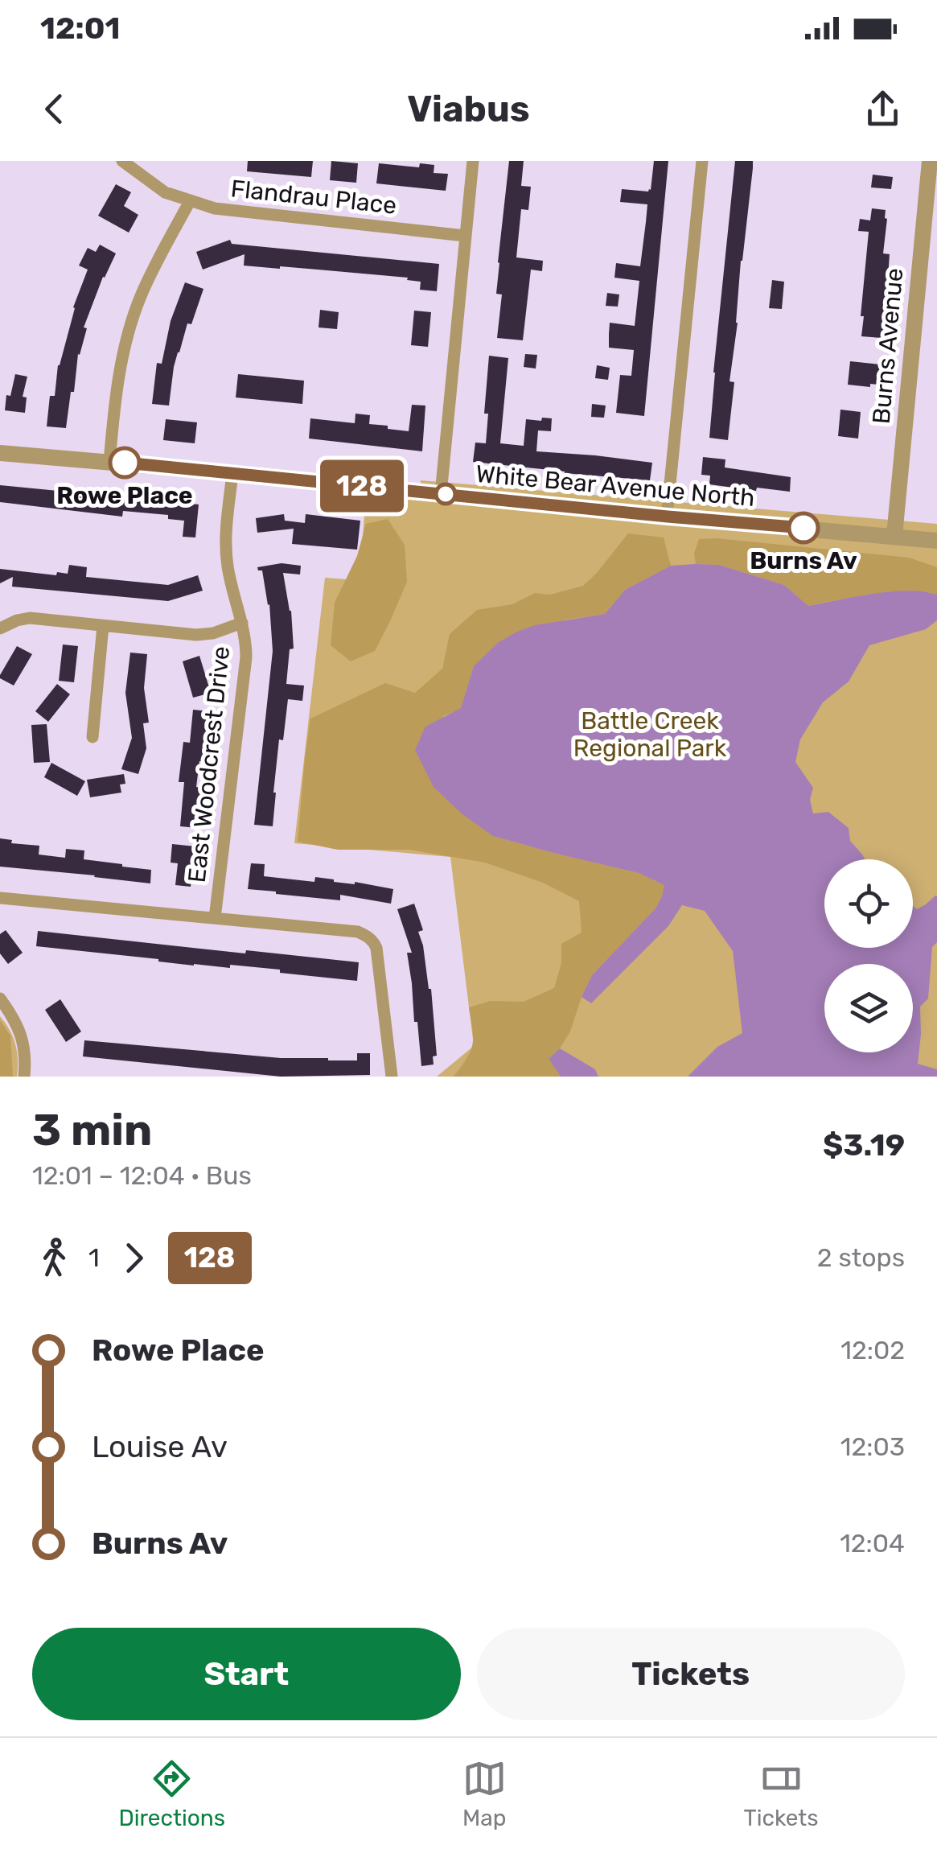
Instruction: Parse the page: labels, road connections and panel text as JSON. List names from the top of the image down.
{
  "streets": {
    "street": [
      "Flandrau Place",
      "Burns Avenue",
      "White Bear Avenue North",
      "East Woodcrest Drive"
    ]
  },
  "crossings": [
    ["Burns Avenue", "White Bear Avenue North"],
    ["White Bear Avenue North", "East Woodcrest Drive"]
  ],
  "parks": ["Battle Creek Regional Park"],
  "places": ["Rowe Place", "Burns Av"],
  "lines": ["bus line 128"],
  "page": {
    "status": "12:01",
    "header": "Viabus",
    "on_map": "128",
    "heading": ["3 min", "12:01 – 12:04 · Bus", "$3.19"],
    "legs": ["1", "128", "2 stops"],
    "list": [
      {
        "name": "Rowe Place",
        "value": "12:02"
      },
      {
        "name": "Louise Av",
        "value": "12:03"
      },
      {
        "name": "Burns Av",
        "value": "12:04"
      }
    ],
    "buttons": ["Start", "Tickets"],
    "tabs": ["Directions", "Map", "Tickets"]
  }
}
